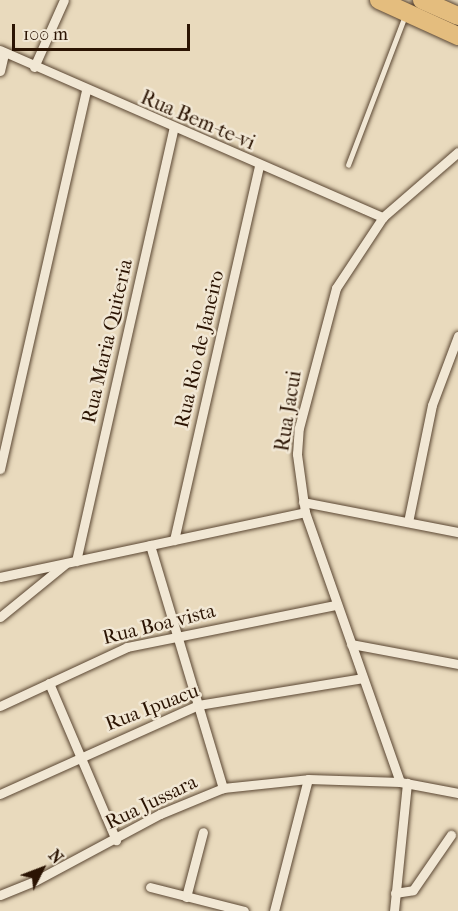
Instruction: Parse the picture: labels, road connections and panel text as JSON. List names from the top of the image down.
{
  "streets": {
    "street": [
      "Rua Bem-te-vi",
      "Rua Maria Quiteria",
      "Rua Rio de Janeiro",
      "Rua Jacui",
      "Rua Boa vista",
      "Rua Ipuacu",
      "Rua Jussara"
    ]
  },
  "crossings": [
    ["Rua Bem-te-vi", "Rua Maria Quiteria"],
    ["Rua Bem-te-vi", "Rua Rio de Janeiro"],
    ["Rua Bem-te-vi", "Rua Jacui"],
    ["Rua Jacui", "Rua Boa vista"],
    ["Rua Jacui", "Rua Ipuacu"],
    ["Rua Jacui", "Rua Jussara"]
  ],
  "scale_bar": "100 m",
  "north": "top right"
}
